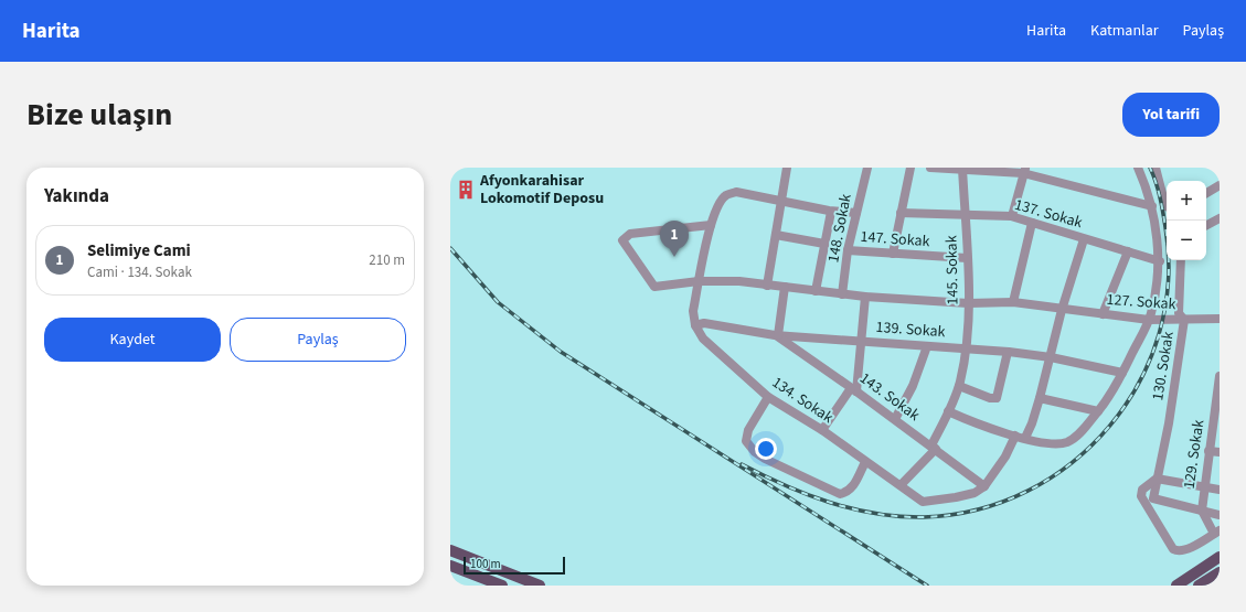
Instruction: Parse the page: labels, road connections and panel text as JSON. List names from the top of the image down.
{
  "streets": {
    "street": [
      "137. Sokak",
      "148. Sokak",
      "147. Sokak",
      "145. Sokak",
      "127. Sokak",
      "139. Sokak",
      "130. Sokak",
      "143. Sokak",
      "134. Sokak",
      "129. Sokak"
    ]
  },
  "crossings": [
    ["137. Sokak", "145. Sokak"],
    ["148. Sokak", "147. Sokak"],
    ["148. Sokak", "127. Sokak"],
    ["147. Sokak", "145. Sokak"],
    ["145. Sokak", "127. Sokak"],
    ["145. Sokak", "139. Sokak"],
    ["145. Sokak", "143. Sokak"],
    ["145. Sokak", "134. Sokak"],
    ["127. Sokak", "130. Sokak"],
    ["139. Sokak", "143. Sokak"],
    ["139. Sokak", "134. Sokak"],
    ["143. Sokak", "134. Sokak"]
  ],
  "places": {
    "building": ["Afyonkarahisar Lokomotif Deposu"]
  },
  "scale_bar": "100 m",
  "page": {
    "header": "Harita",
    "nav": ["Harita", "Katmanlar", "Paylaş"],
    "title": "Bize ulaşın",
    "buttons": [
      "Yol tarifi",
      ["Kaydet", "Paylaş"]
    ],
    "heading": "Yakında",
    "map_buttons": ["+", "−"],
    "pins": "1",
    "list": [
      {
        "mark": "1",
        "name": "Selimiye Cami",
        "note": "Cami · 134. Sokak",
        "value": "210 m"
      }
    ],
    "scale": "100 m"
  }
}
